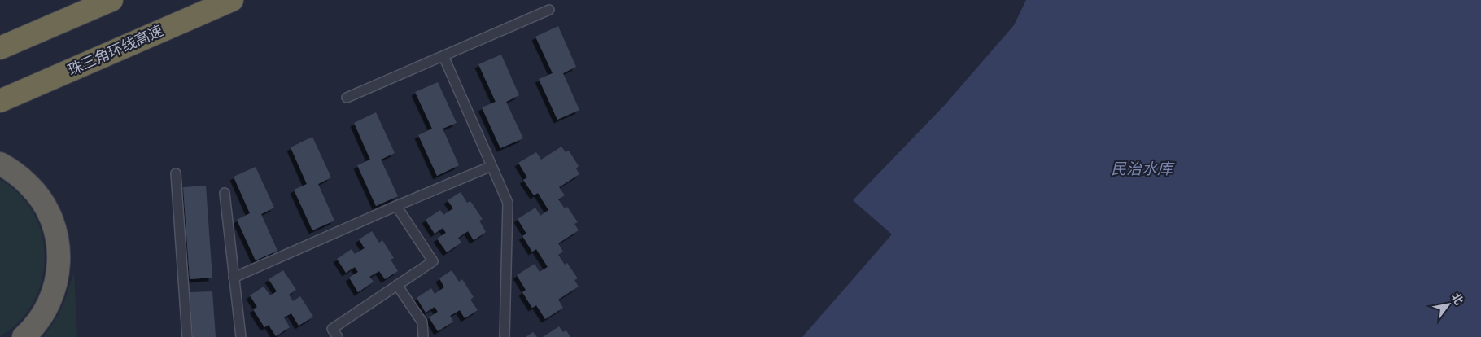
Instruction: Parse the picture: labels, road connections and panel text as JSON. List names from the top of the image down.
{
  "streets": {
    "highway": ["珠三角环线高速"]
  },
  "water": ["民治水库"],
  "north": "top right"
}
